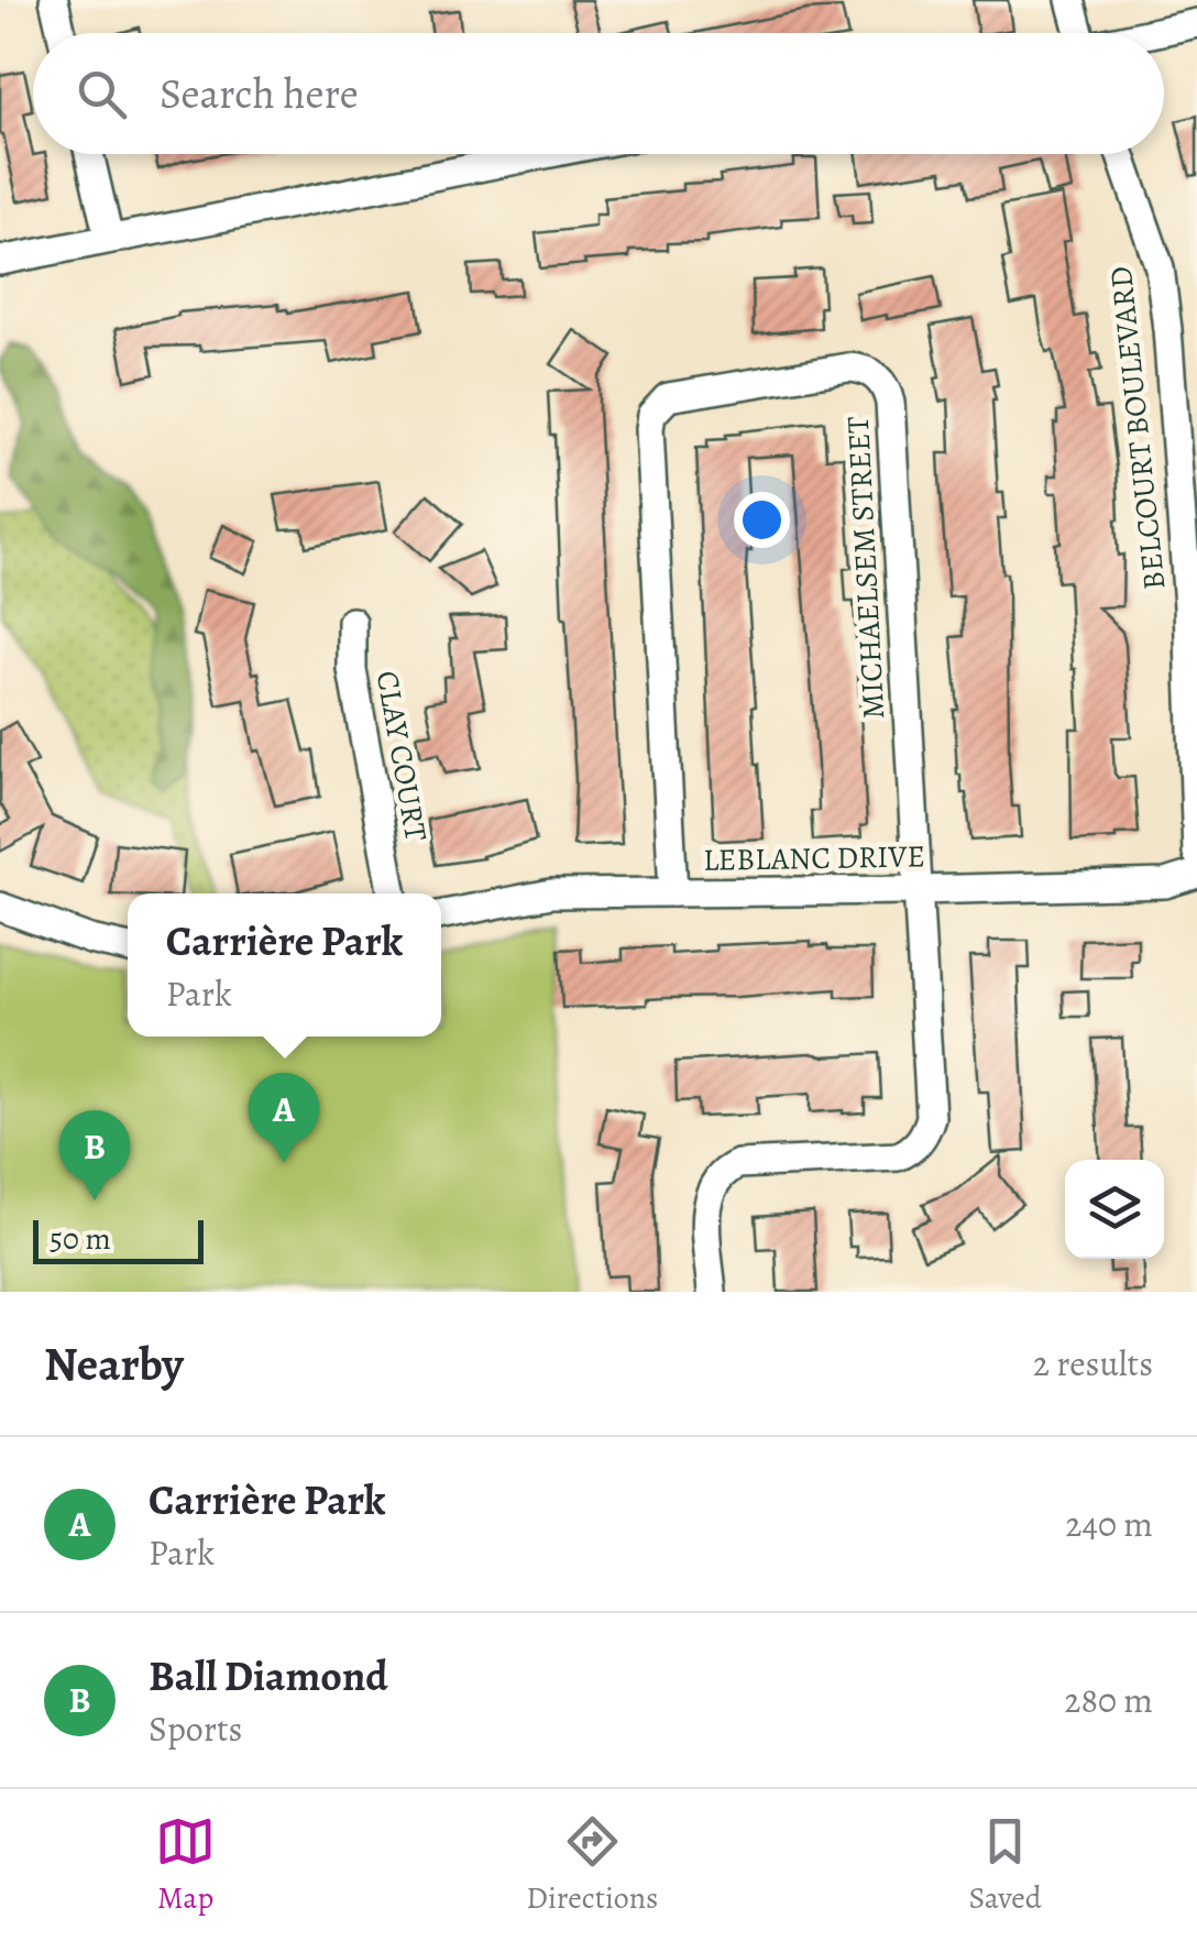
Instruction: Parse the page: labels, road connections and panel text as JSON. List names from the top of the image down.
{
  "streets": {
    "street": [
      "BELCOURT BOULEVARD",
      "MICHAELSEM STREET",
      "CLAY COURT",
      "LEBLANC DRIVE"
    ]
  },
  "crossings": [
    ["MICHAELSEM STREET", "LEBLANC DRIVE"]
  ],
  "scale_bar": "50 m",
  "page": {
    "search": "Search here",
    "popup": ["Carrière Park", "Park"],
    "pins": ["A", "B"],
    "scale": "50 m",
    "heading": ["Nearby", "2 results"],
    "list": [
      {
        "mark": "A",
        "name": "Carrière Park",
        "note": "Park",
        "value": "240 m"
      },
      {
        "mark": "B",
        "name": "Ball Diamond",
        "note": "Sports",
        "value": "280 m"
      }
    ],
    "nav": ["Map", "Directions", "Saved"]
  }
}
